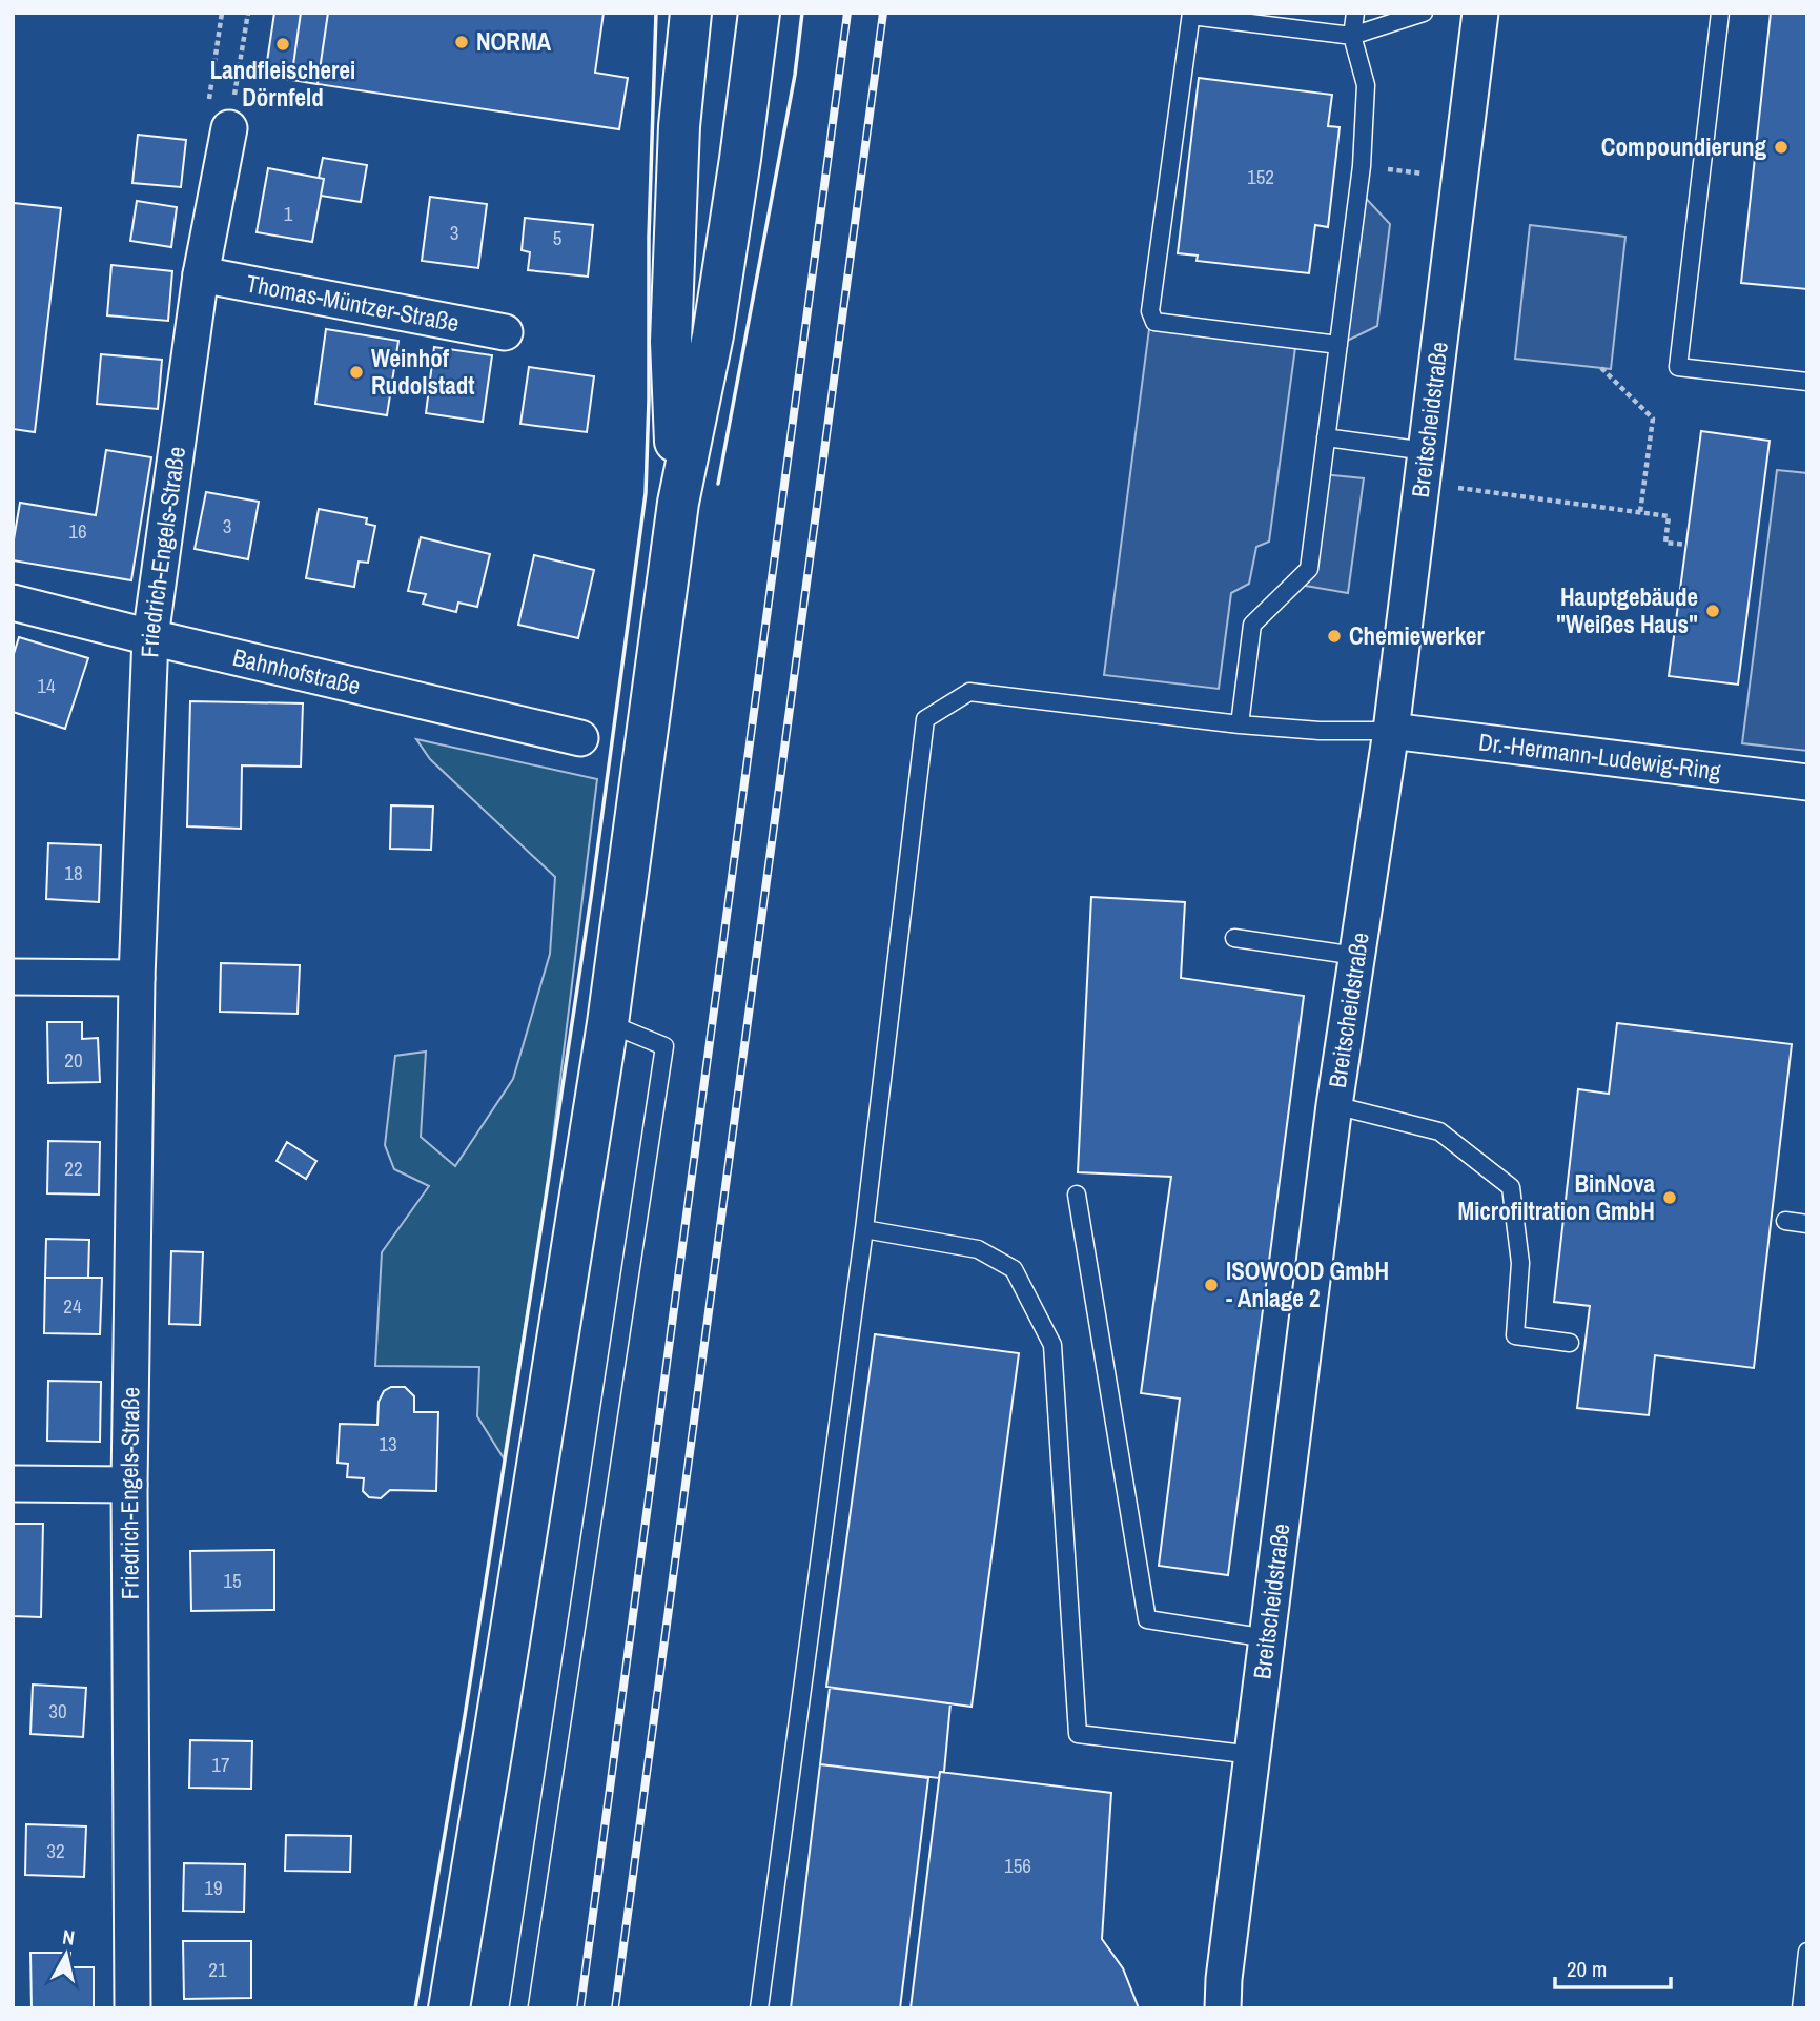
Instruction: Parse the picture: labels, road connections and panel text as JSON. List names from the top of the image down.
{
  "streets": {
    "street": [
      "Thomas-Müntzer-Straße",
      "Breitscheidstraße",
      "Friedrich-Engels-Straße",
      "Bahnhofstraße",
      "Dr.-Hermann-Ludewig-Ring"
    ]
  },
  "crossings": [
    ["Thomas-Müntzer-Straße", "Friedrich-Engels-Straße"],
    ["Breitscheidstraße", "Dr.-Hermann-Ludewig-Ring"],
    ["Friedrich-Engels-Straße", "Bahnhofstraße"]
  ],
  "places": [
    "NORMA",
    "Landfleischerei Dörnfeld",
    "Compoundierung",
    "Weinhof Rudolstadt",
    "Hauptgebäude \"Weißes Haus\"",
    "Chemiewerker",
    "BinNova Microfiltration GmbH",
    "ISOWOOD GmbH - Anlage 2"
  ],
  "house_numbers": [
    "152",
    "1",
    "3",
    "5",
    "3",
    "16",
    "14",
    "18",
    "20",
    "22",
    "24",
    "13",
    "15",
    "30",
    "17",
    "32",
    "156",
    "19",
    "21"
  ],
  "scale_bar": "20 m",
  "north": "top"
}
